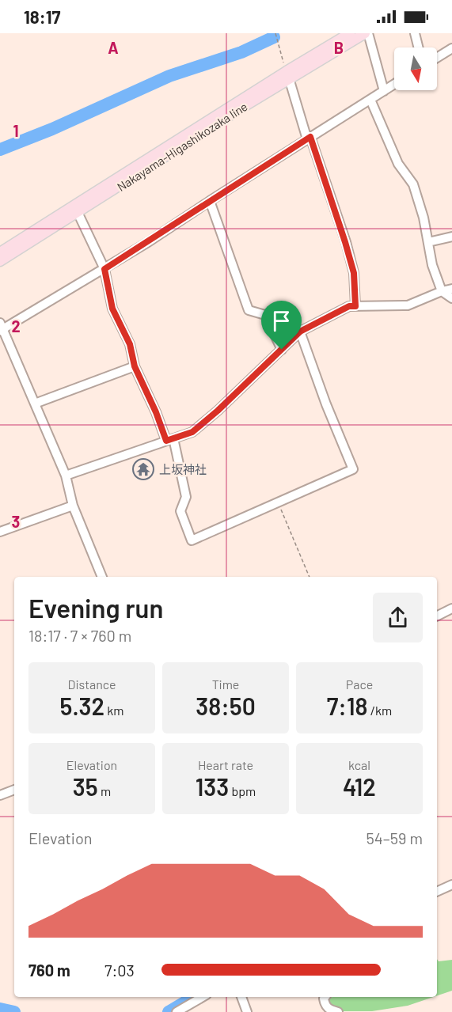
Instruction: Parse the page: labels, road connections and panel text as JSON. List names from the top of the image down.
{
  "streets": {
    "main road": ["Nakayama-Higashikozaka line"]
  },
  "places": {
    "temple": ["上坂神社"]
  },
  "north": "bottom",
  "page": {
    "status": "18:17",
    "heading": ["Evening run", "18:17 · 7 × 760 m"],
    "stats": [
      ["Distance", "5.32 km"],
      ["Time", "38:50"],
      ["Pace", "7:18 /km"],
      ["Elevation", "35 m"],
      ["Heart rate", "133 bpm"],
      ["kcal", "412"]
    ],
    "chart": ["Elevation", "54–59 m"],
    "list": [
      {
        "name": "760 m",
        "note": "7:03"
      }
    ]
  },
  "grid": {
    "columns": ["A", "B"],
    "rows": ["1", "2", "3"]
  }
}
